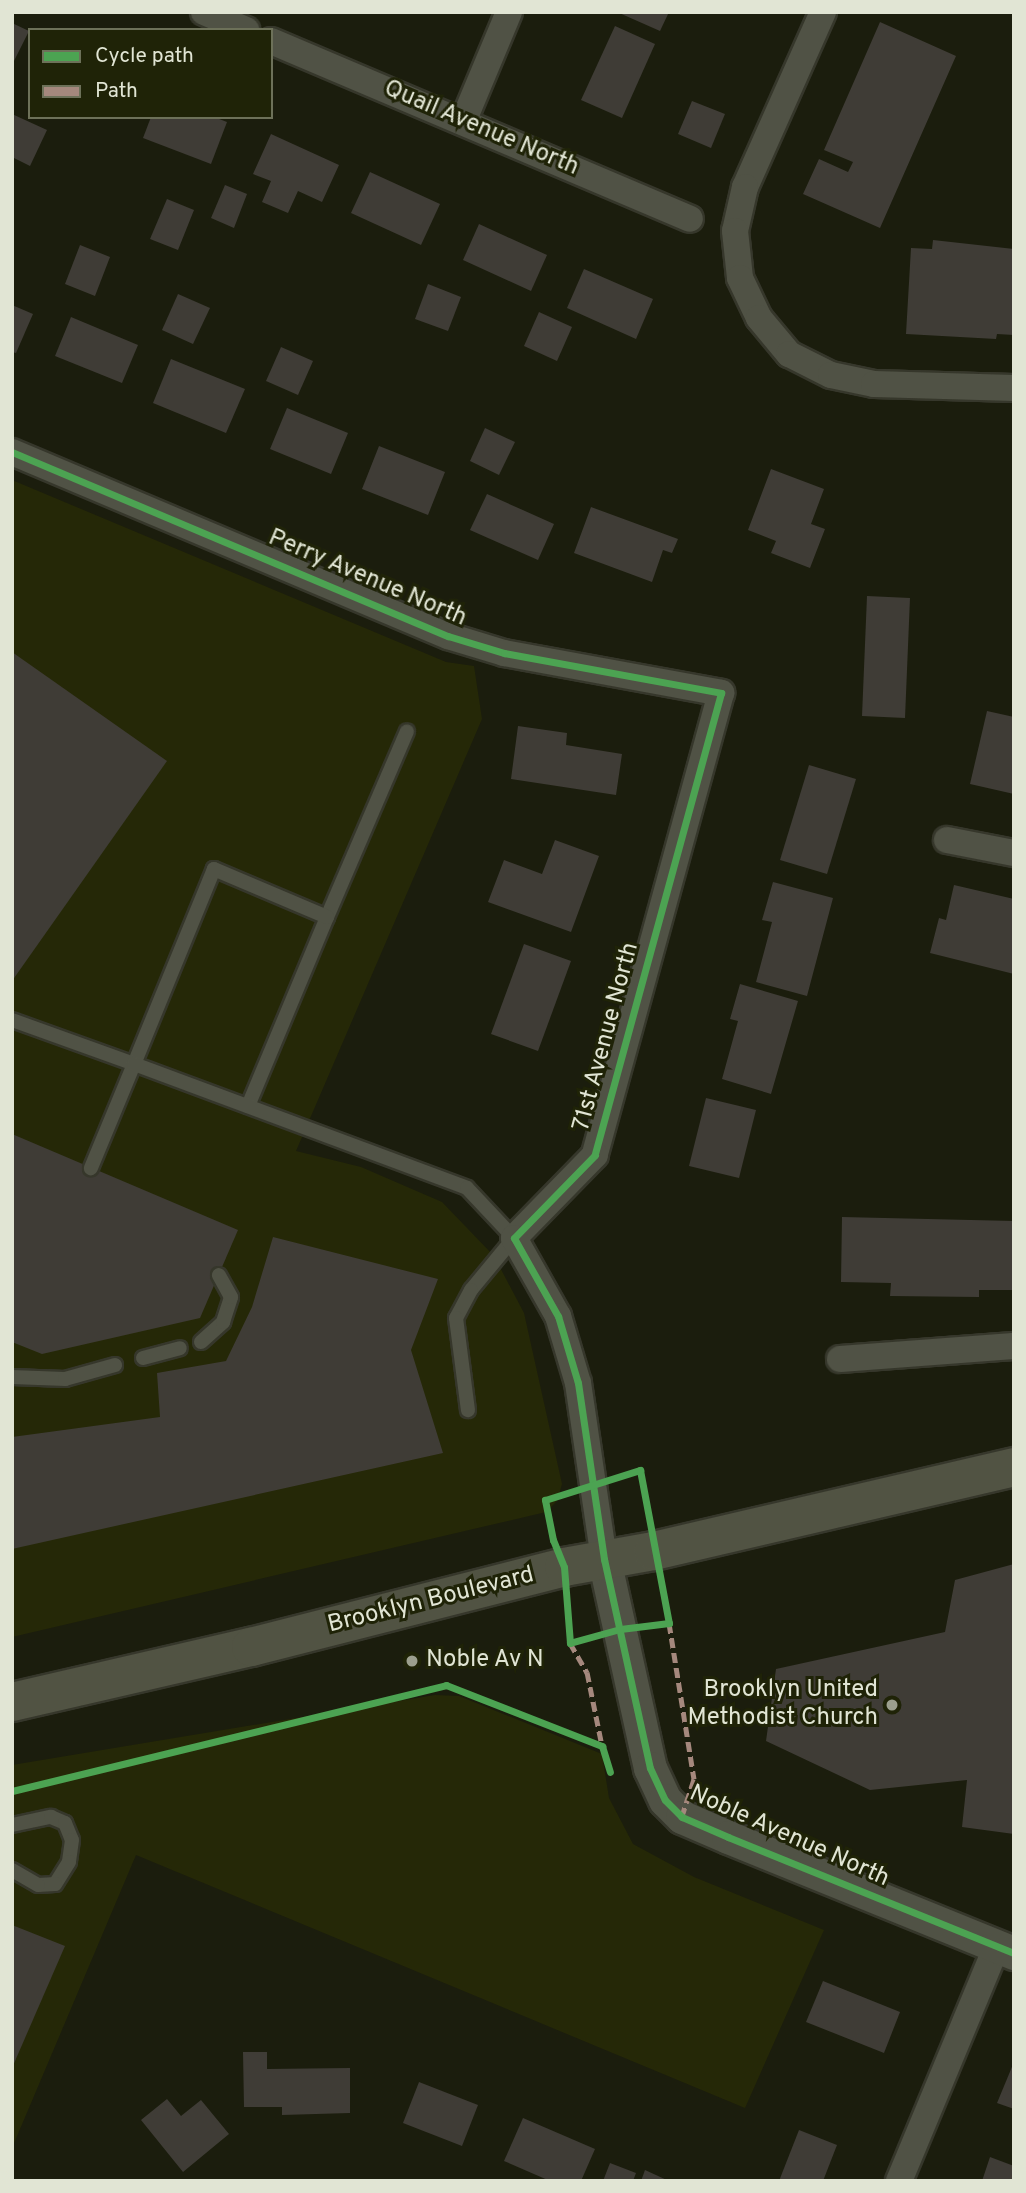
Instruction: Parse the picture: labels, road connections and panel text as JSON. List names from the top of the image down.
{
  "streets": {
    "main road": ["Brooklyn Boulevard"],
    "street": [
      "Quail Avenue North",
      "Perry Avenue North",
      "71st Avenue North",
      "Noble Avenue North"
    ]
  },
  "crossings": [
    ["Perry Avenue North", "71st Avenue North"],
    ["Brooklyn Boulevard", "Noble Avenue North"]
  ],
  "places": ["Noble Av N", "Brooklyn United Methodist Church"],
  "legend": ["Cycle path", "Path"]
}
